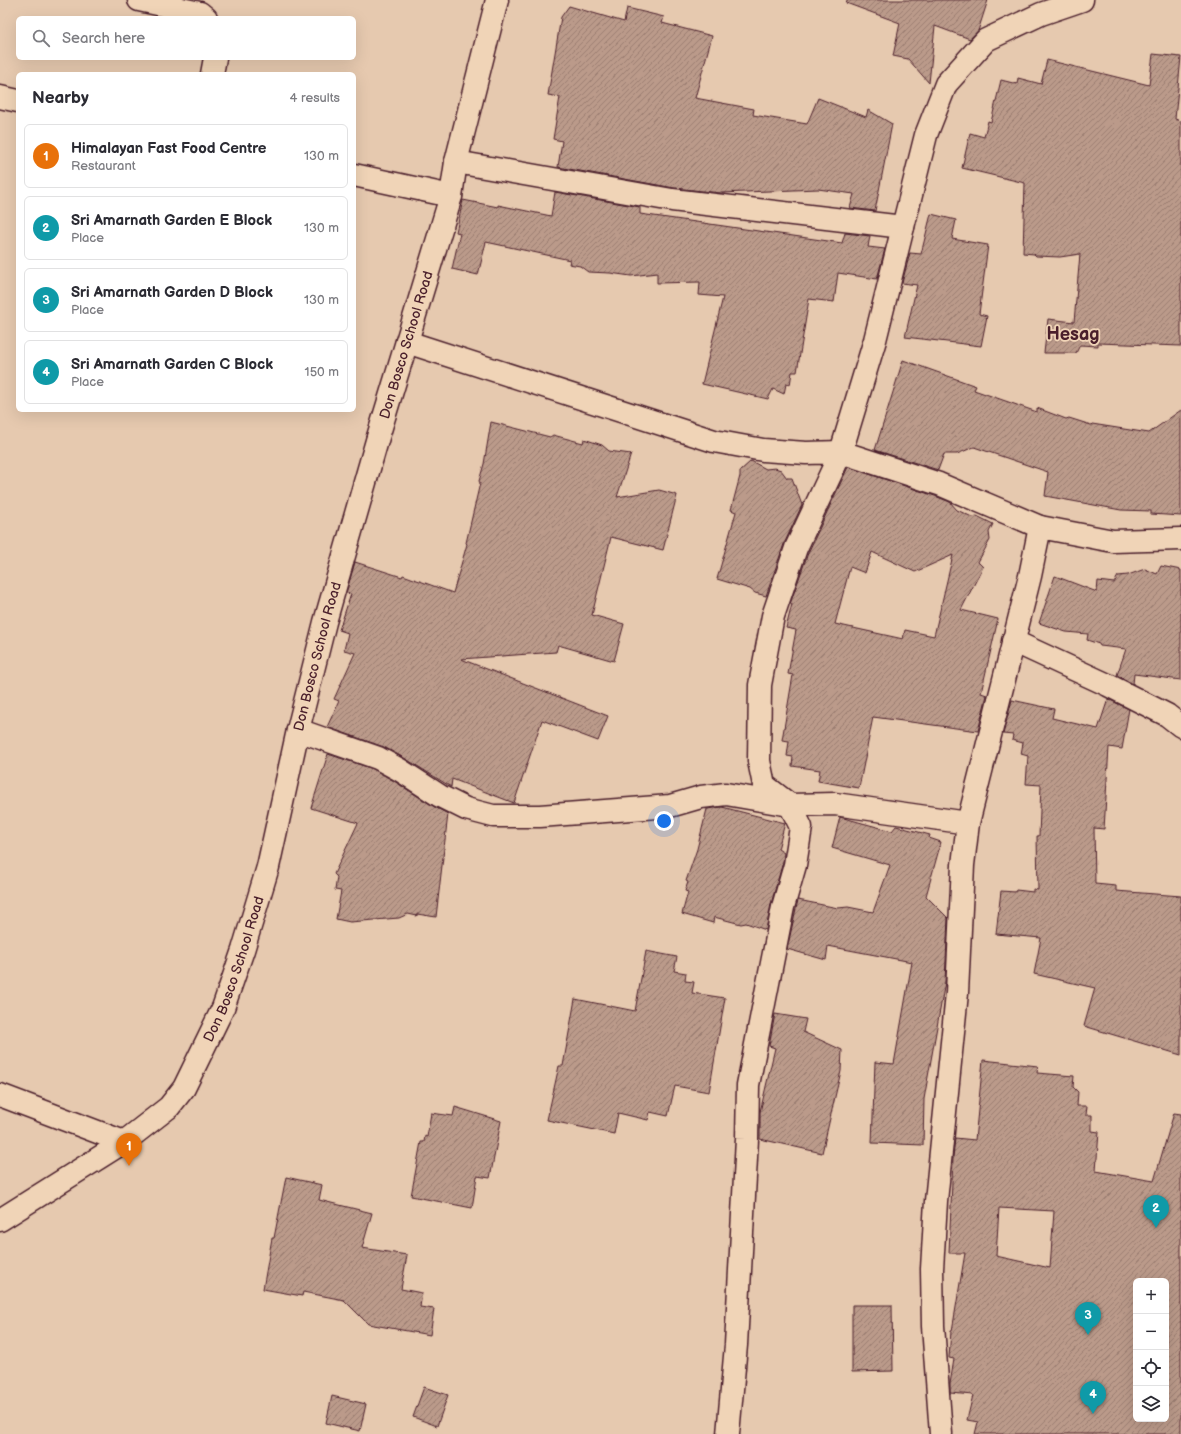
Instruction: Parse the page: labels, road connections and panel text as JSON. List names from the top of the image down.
{
  "streets": {
    "street": ["Don Bosco School Road"]
  },
  "districts": ["Hesag"],
  "page": {
    "search": "Search here",
    "heading": ["Nearby", "4 results"],
    "list": [
      {
        "mark": "1",
        "name": "Himalayan Fast Food Centre",
        "note": "Restaurant",
        "value": "130 m"
      },
      {
        "mark": "2",
        "name": "Sri Amarnath Garden E Block",
        "note": "Place",
        "value": "130 m"
      },
      {
        "mark": "3",
        "name": "Sri Amarnath Garden D Block",
        "note": "Place",
        "value": "130 m"
      },
      {
        "mark": "4",
        "name": "Sri Amarnath Garden C Block",
        "note": "Place",
        "value": "150 m"
      }
    ],
    "pins": [
      "1",
      "2",
      "3",
      "4"
    ],
    "map_buttons": ["+", "−"]
  }
}
